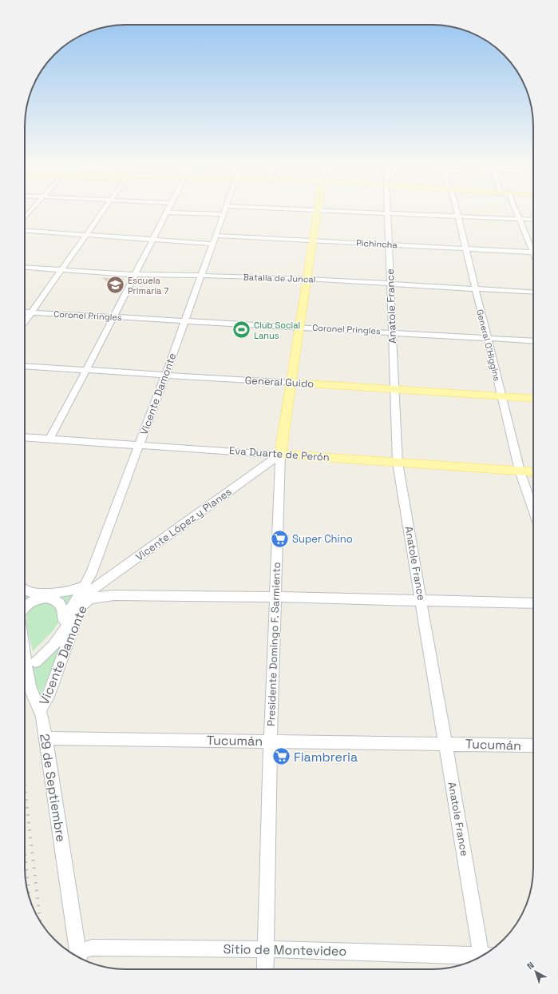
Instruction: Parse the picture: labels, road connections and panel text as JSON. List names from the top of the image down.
{
  "streets": {
    "main road": ["General Guido", "Eva Duarte de Perón", "Presidente Domingo F. Sarmiento"],
    "street": [
      "Pichincha",
      "Batalla de Juncal",
      "Anatole France",
      "Coronel Pringles",
      "General O'Higgins",
      "Vicente Damonte",
      "Vicente López y Planes",
      "Tucumán",
      "29 de Septiembre",
      "Sitio de Montevideo"
    ]
  },
  "crossings": [
    ["Pichincha", "Anatole France"],
    ["Pichincha", "General O'Higgins"],
    ["Pichincha", "Vicente Damonte"],
    ["Pichincha", "Presidente Domingo F. Sarmiento"],
    ["Batalla de Juncal", "Anatole France"],
    ["Batalla de Juncal", "General O'Higgins"],
    ["Batalla de Juncal", "Vicente Damonte"],
    ["Batalla de Juncal", "Presidente Domingo F. Sarmiento"],
    ["Anatole France", "Coronel Pringles"],
    ["Anatole France", "General Guido"],
    ["Anatole France", "Eva Duarte de Perón"],
    ["Anatole France", "Tucumán"],
    ["Coronel Pringles", "General O'Higgins"],
    ["Coronel Pringles", "Vicente Damonte"],
    ["Coronel Pringles", "Presidente Domingo F. Sarmiento"],
    ["General O'Higgins", "General Guido"],
    ["General O'Higgins", "Eva Duarte de Perón"],
    ["General Guido", "Vicente Damonte"],
    ["General Guido", "Presidente Domingo F. Sarmiento"],
    ["Vicente Damonte", "Eva Duarte de Perón"],
    ["Vicente Damonte", "Vicente López y Planes"],
    ["Vicente Damonte", "29 de Septiembre"],
    ["Eva Duarte de Perón", "Vicente López y Planes"],
    ["Eva Duarte de Perón", "Presidente Domingo F. Sarmiento"],
    ["Vicente López y Planes", "Presidente Domingo F. Sarmiento"],
    ["Presidente Domingo F. Sarmiento", "Tucumán"],
    ["Presidente Domingo F. Sarmiento", "Sitio de Montevideo"],
    ["Tucumán", "29 de Septiembre"],
    ["29 de Septiembre", "Sitio de Montevideo"]
  ],
  "places": {
    "school or university": ["Escuela Primaria 7"],
    "sports": ["Club Social Lanus"],
    "supermarket": ["Super Chino", "Fiambreria"]
  },
  "north": "top left"
}
